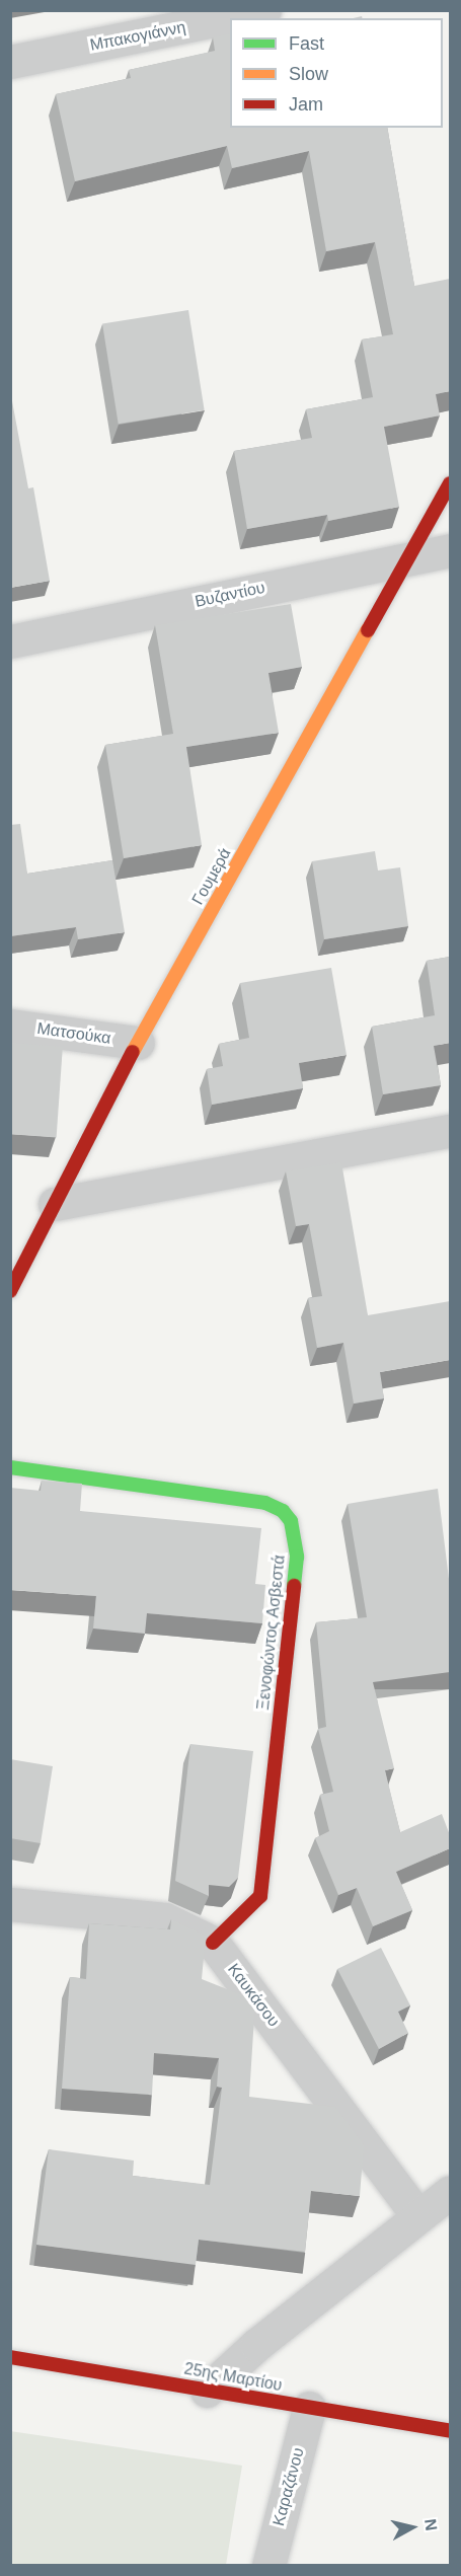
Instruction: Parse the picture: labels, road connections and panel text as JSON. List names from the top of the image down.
{
  "streets": {
    "street": [
      "Μπακογιάννη",
      "Βυζαντίου",
      "Γουμερά",
      "Ματσούκα",
      "Ξενοφώντος Ασβεστά",
      "Καυκάσου",
      "25ης Μαρτίου",
      "Καραζάνου"
    ]
  },
  "crossings": [
    ["Βυζαντίου", "Γουμερά"],
    ["Γουμερά", "Ματσούκα"],
    ["Ξενοφώντος Ασβεστά", "Καυκάσου"],
    ["25ης Μαρτίου", "Καραζάνου"]
  ],
  "legend": ["Fast", "Slow", "Jam"],
  "north": "right"
}
